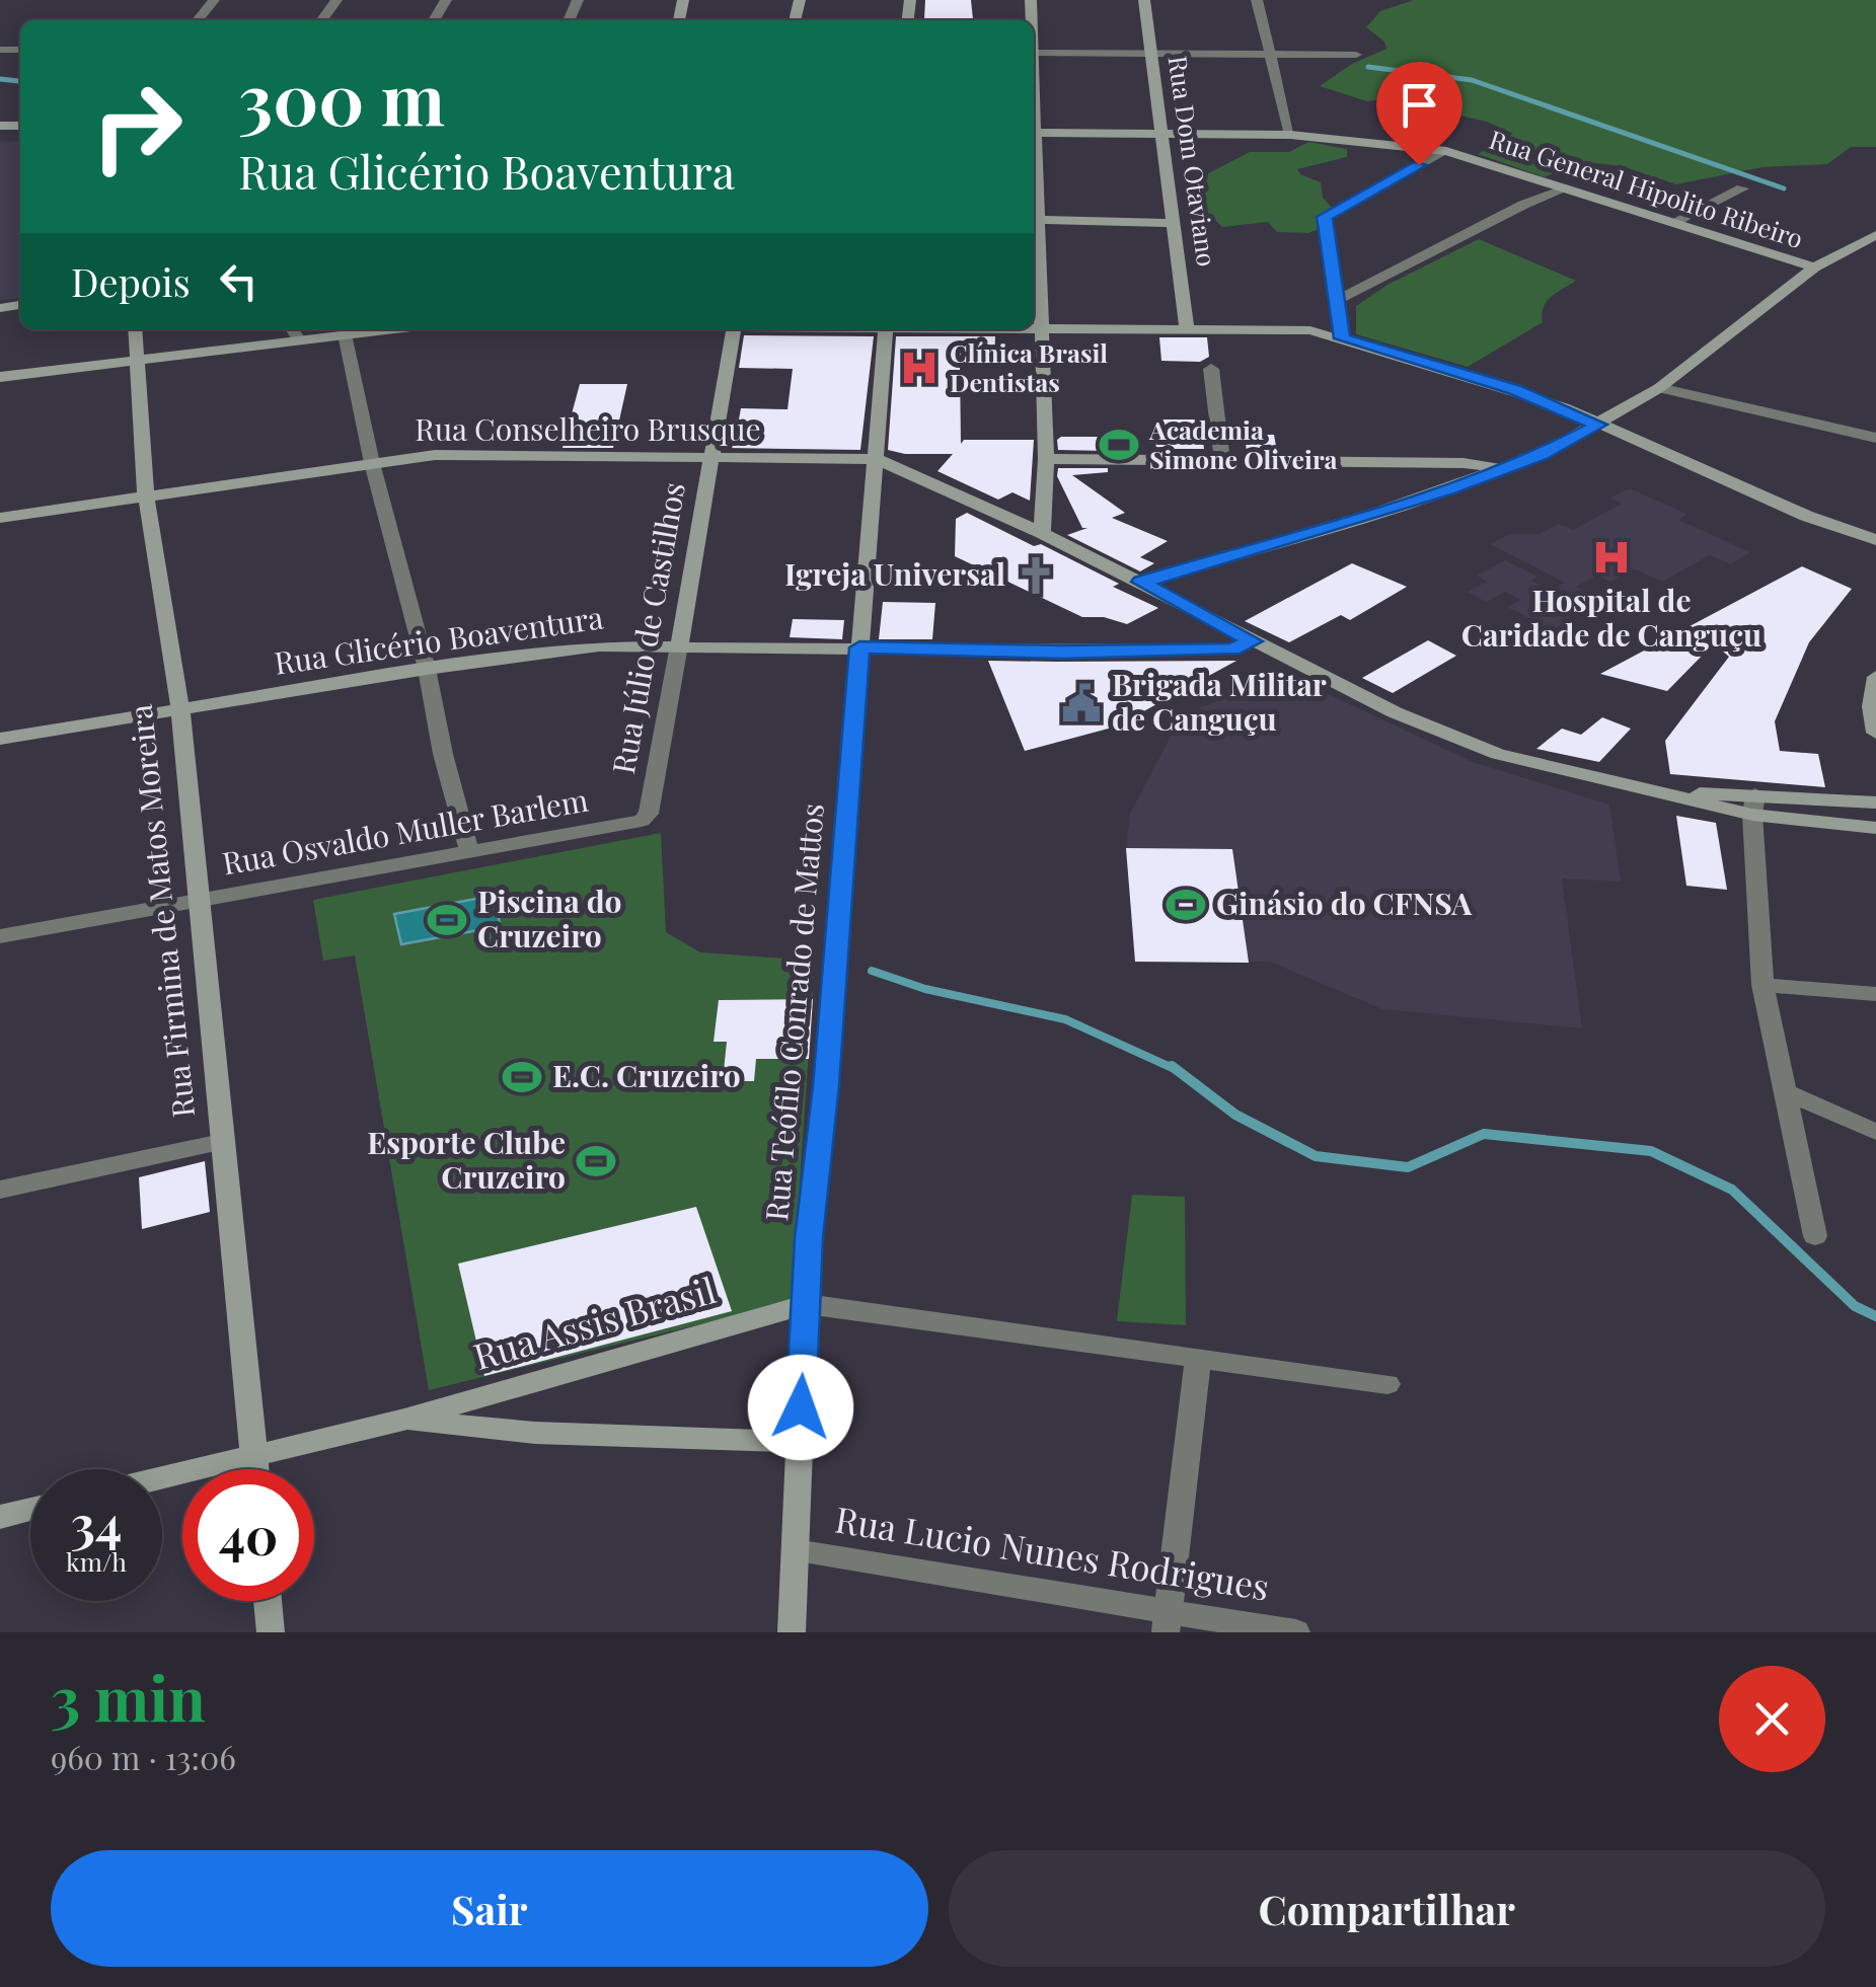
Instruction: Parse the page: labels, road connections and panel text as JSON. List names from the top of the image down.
{
  "streets": {
    "street": [
      "Rua Dom Otaviano",
      "Rua General Hipolito Ribeiro",
      "Rua Conselheiro Brusque",
      "Rua Júlio de Castilhos",
      "Rua Glicério Boaventura",
      "Rua Osvaldo Muller Barlem",
      "Rua Firmina de Matos Moreira",
      "Rua Teófilo Conrado de Mattos",
      "Rua Assis Brasil",
      "Rua Lucio Nunes Rodrigues"
    ]
  },
  "crossings": [
    ["Rua Dom Otaviano", "Rua General Hipolito Ribeiro"],
    ["Rua Conselheiro Brusque", "Rua Júlio de Castilhos"],
    ["Rua Conselheiro Brusque", "Rua Firmina de Matos Moreira"],
    ["Rua Conselheiro Brusque", "Rua Teófilo Conrado de Mattos"],
    ["Rua Júlio de Castilhos", "Rua Glicério Boaventura"],
    ["Rua Júlio de Castilhos", "Rua Osvaldo Muller Barlem"],
    ["Rua Glicério Boaventura", "Rua Firmina de Matos Moreira"],
    ["Rua Glicério Boaventura", "Rua Teófilo Conrado de Mattos"],
    ["Rua Osvaldo Muller Barlem", "Rua Firmina de Matos Moreira"],
    ["Rua Firmina de Matos Moreira", "Rua Assis Brasil"],
    ["Rua Teófilo Conrado de Mattos", "Rua Assis Brasil"],
    ["Rua Teófilo Conrado de Mattos", "Rua Lucio Nunes Rodrigues"]
  ],
  "places": {
    "hospital": ["Clínica Brasil Dentistas", "Hospital de Caridade de Canguçu"],
    "sports": [
      "Academia Simone Oliveira",
      "Ginásio do CFNSA",
      "Piscina do Cruzeiro",
      "E.C. Cruzeiro",
      "Esporte Clube Cruzeiro"
    ],
    "church": ["Igreja Universal"],
    "public building": ["Brigada Militar de Canguçu"]
  },
  "page": {
    "turn": ["300 m", "Rua Glicério Boaventura"],
    "then": "Depois",
    "speed": "34 km/h",
    "limit": "40",
    "heading": ["3 min", "960 m · 13:06"],
    "buttons": ["Sair", "Compartilhar"]
  }
}
